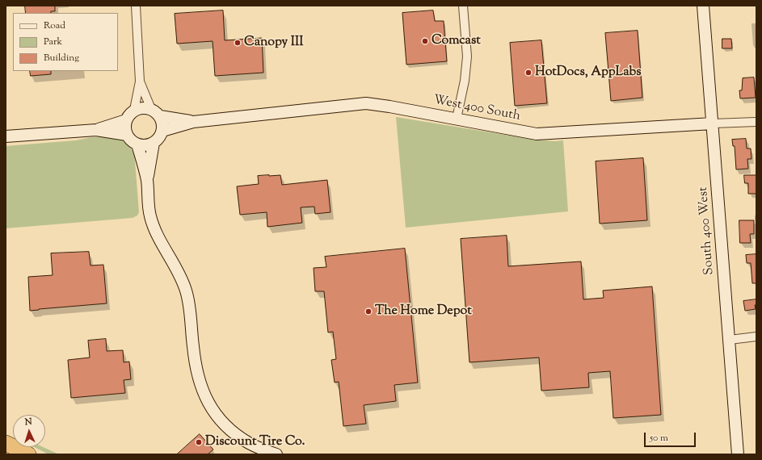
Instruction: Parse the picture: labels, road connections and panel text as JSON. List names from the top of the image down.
{
  "streets": {
    "street": ["West 400 South", "South 400 West"]
  },
  "crossings": [
    ["West 400 South", "South 400 West"]
  ],
  "places": [
    "Comcast",
    "Canopy III",
    "HotDocs, AppLabs",
    "The Home Depot",
    "Discount Tire Co."
  ],
  "legend": ["Road", "Park", "Building"],
  "scale_bar": "50 m",
  "north": "top"
}
